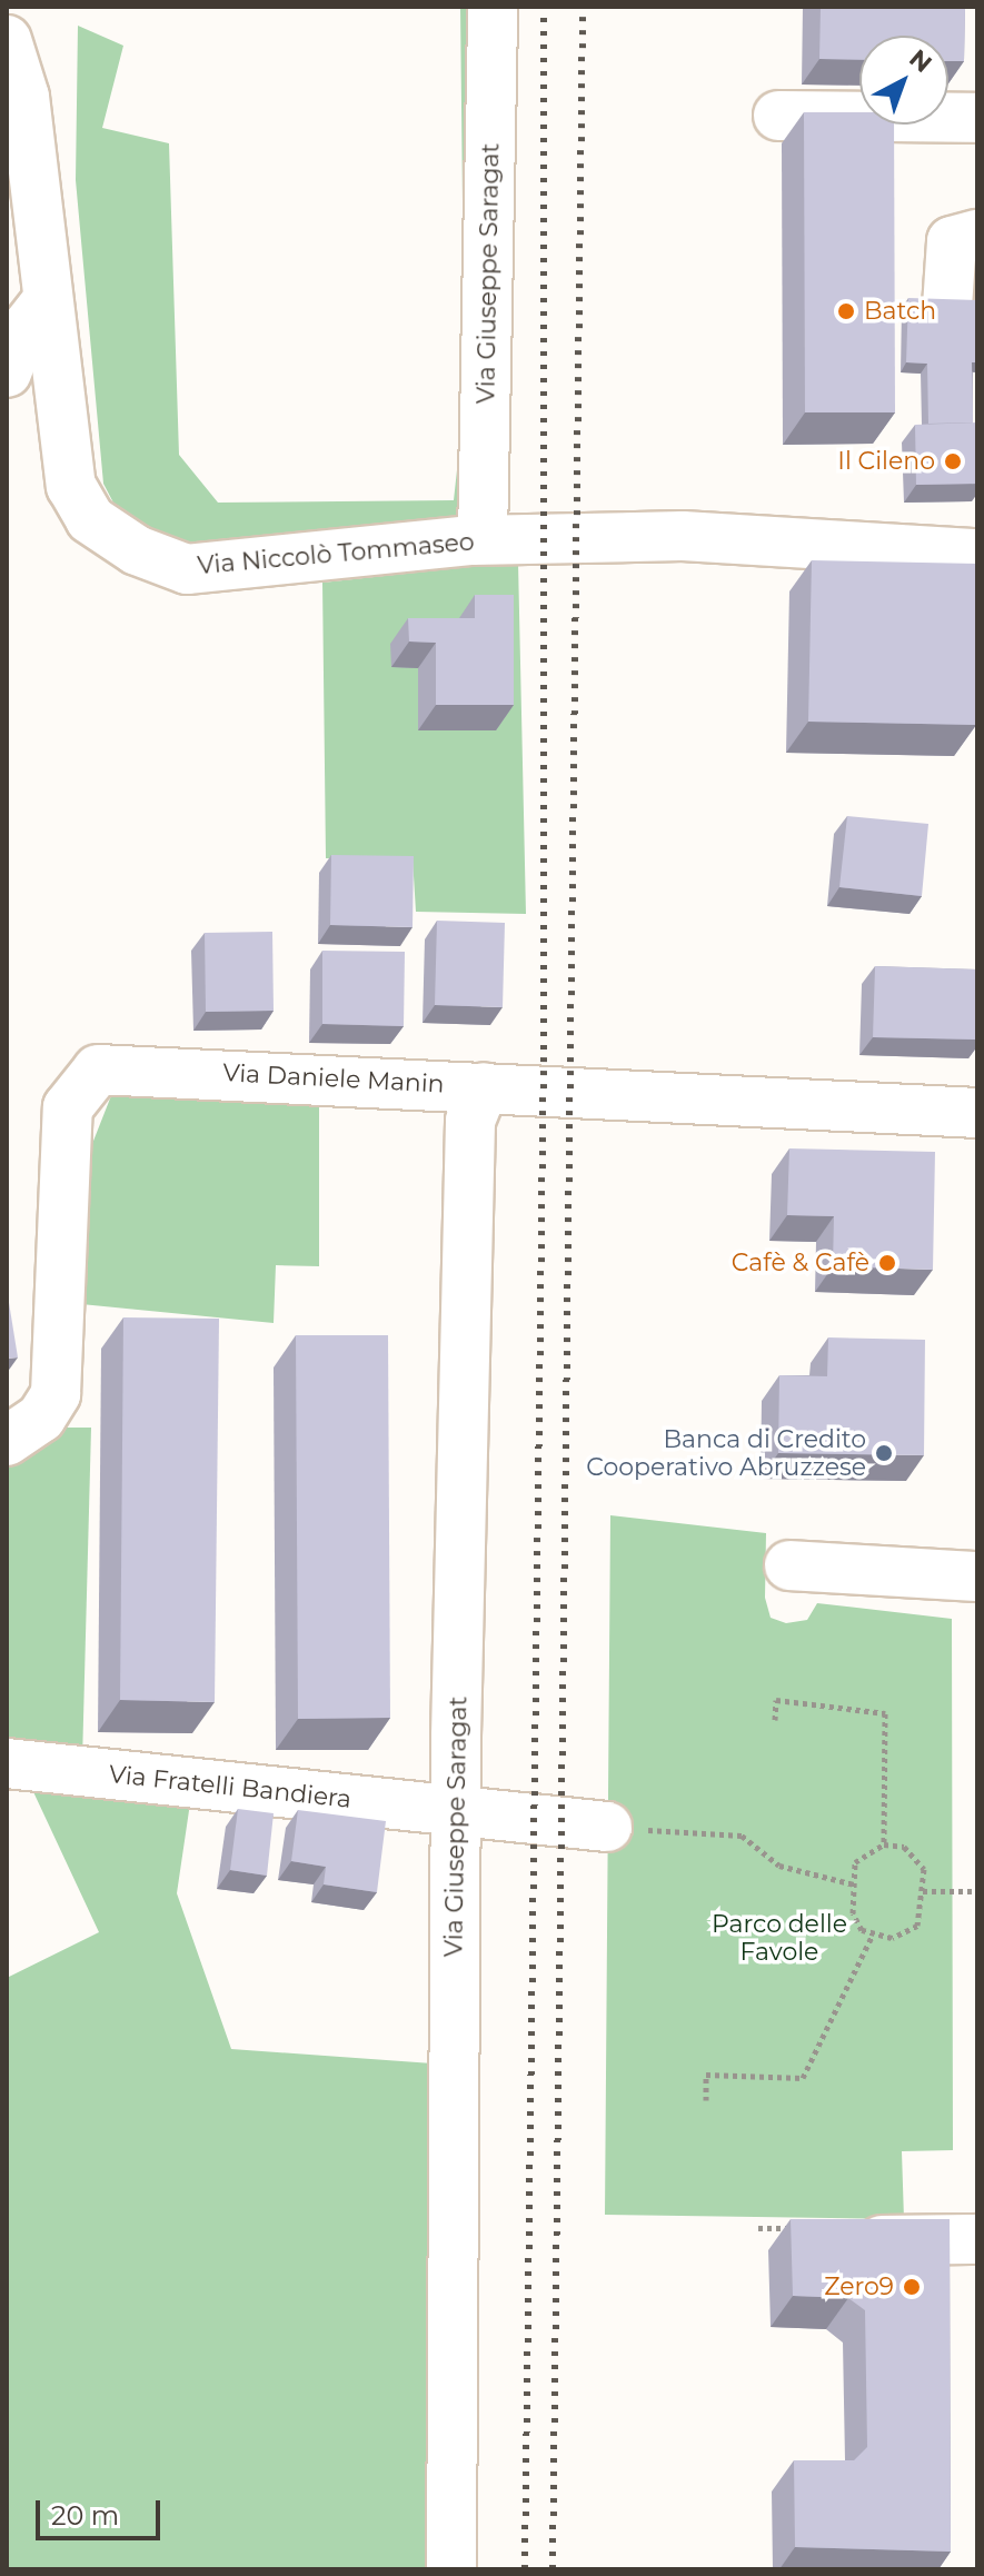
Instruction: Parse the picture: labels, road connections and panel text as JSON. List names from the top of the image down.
{
  "streets": {
    "street": [
      "Via Giuseppe Saragat",
      "Via Niccolò Tommaseo",
      "Via Daniele Manin",
      "Via Fratelli Bandiera"
    ]
  },
  "crossings": [
    ["Via Giuseppe Saragat", "Via Niccolò Tommaseo"],
    ["Via Giuseppe Saragat", "Via Daniele Manin"],
    ["Via Giuseppe Saragat", "Via Fratelli Bandiera"]
  ],
  "parks": ["Parco delle Favole"],
  "places": [
    "Batch",
    "Il Cileno",
    "Cafè & Cafè",
    "Banca di Credito Cooperativo Abruzzese",
    "Zero9"
  ],
  "scale_bar": "20 m",
  "north": "top right"
}
